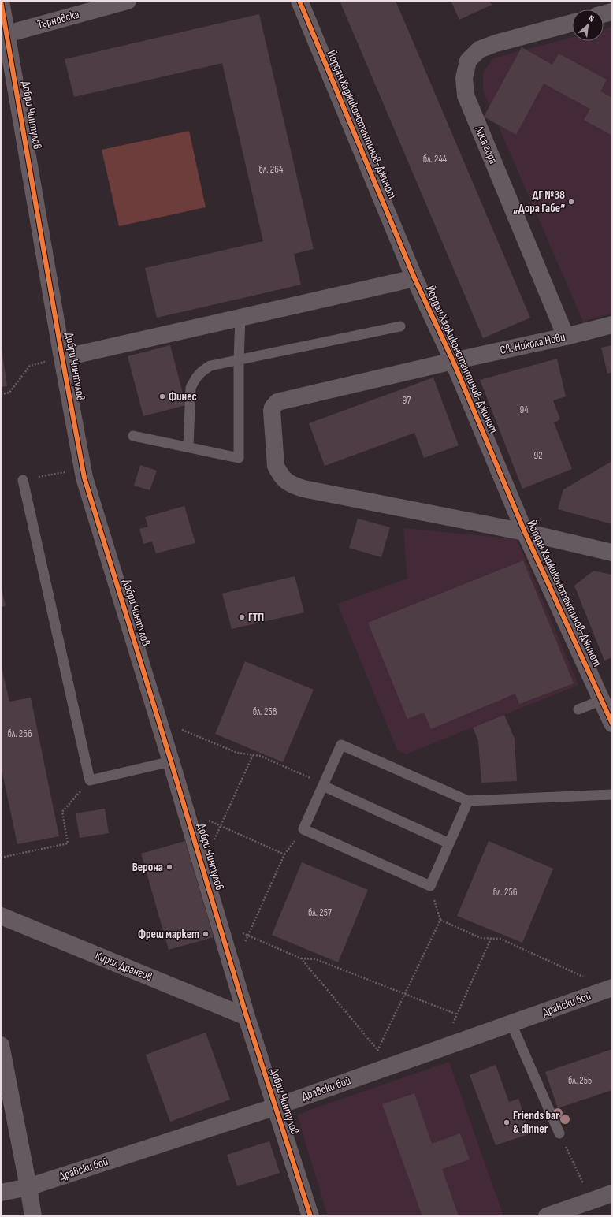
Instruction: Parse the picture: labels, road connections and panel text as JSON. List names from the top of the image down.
{
  "streets": {
    "street": [
      "Търновска",
      "Добри Чинтулов",
      "Йордан Хаджиконстантинов-Джинот",
      "Лиса гора",
      "Св. Никола Нови",
      "Кирил Дрангов",
      "Дравски бой"
    ]
  },
  "crossings": [
    ["Търновска", "Добри Чинтулов"],
    ["Добри Чинтулов", "Кирил Дрангов"],
    ["Добри Чинтулов", "Дравски бой"],
    ["Йордан Хаджиконстантинов-Джинот", "Св. Никола Нови"],
    ["Лиса гора", "Св. Никола Нови"]
  ],
  "places": [
    "ДГ №38 „Дора Габе“",
    "Финес",
    "ГТП",
    "Верона",
    "Фреш маркет",
    "Friends bar & dinner"
  ],
  "house_numbers": [
    "бл. 244",
    "бл. 264",
    "97",
    "94",
    "92",
    "бл. 258",
    "бл. 266",
    "бл. 256",
    "бл. 257",
    "бл. 255"
  ],
  "north": "top right"
}
